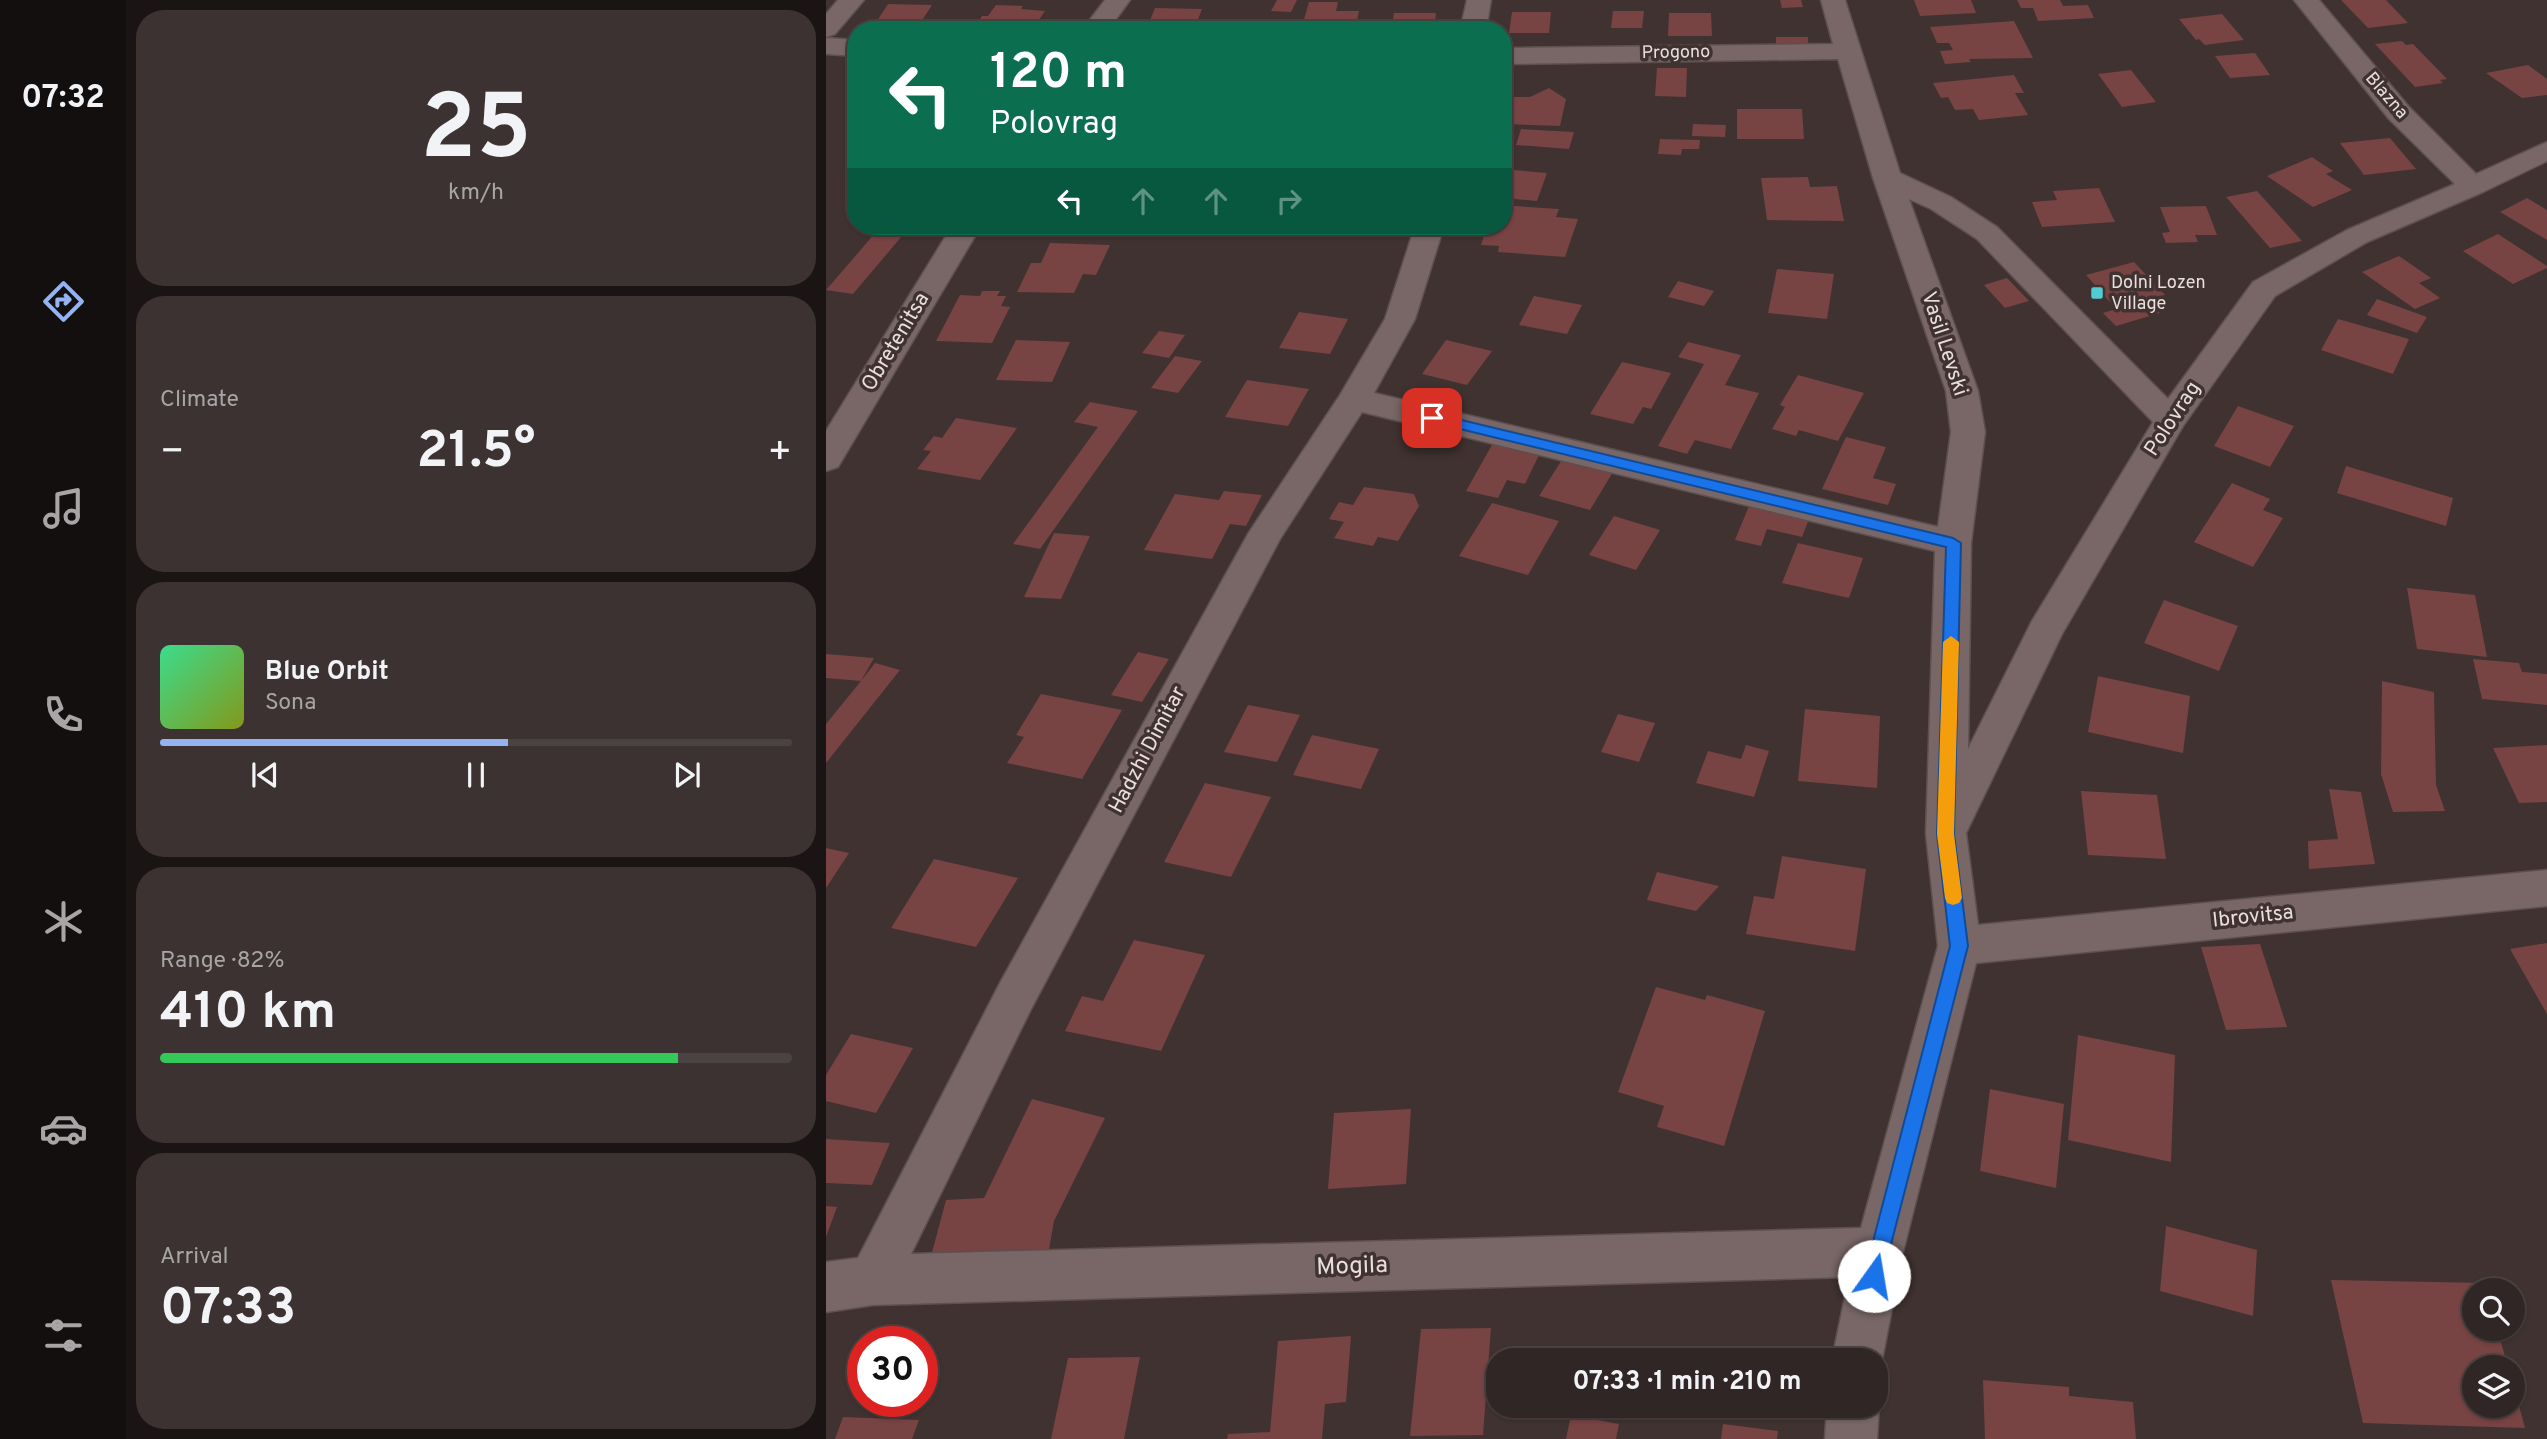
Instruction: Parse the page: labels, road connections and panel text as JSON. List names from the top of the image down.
{
  "streets": {
    "street": [
      "Progono",
      "Blazna",
      "Obretenitsa",
      "Vasil Levski",
      "Polovrag",
      "Hadzhi Dimitar",
      "Ibrovitsa",
      "Mogila"
    ]
  },
  "crossings": [
    ["Progono", "Vasil Levski"],
    ["Blazna", "Polovrag"],
    ["Vasil Levski", "Polovrag"],
    ["Vasil Levski", "Ibrovitsa"],
    ["Vasil Levski", "Mogila"],
    ["Hadzhi Dimitar", "Mogila"]
  ],
  "places": {
    "transit": ["Dolni Lozen Village"]
  },
  "page": {
    "tabs": "07:32",
    "tile": [
      ["25", "km/h"],
      "Climate",
      ["Range · 82%", "410 km"],
      ["Arrival", "07:33"]
    ],
    "turn": ["120 m", "Polovrag"],
    "heat": ["−", "21.5°", "+"],
    "song": ["Blue Orbit", "Sona"],
    "limit": "30",
    "trip": "07:33 · 1 min · 210 m"
  }
}
